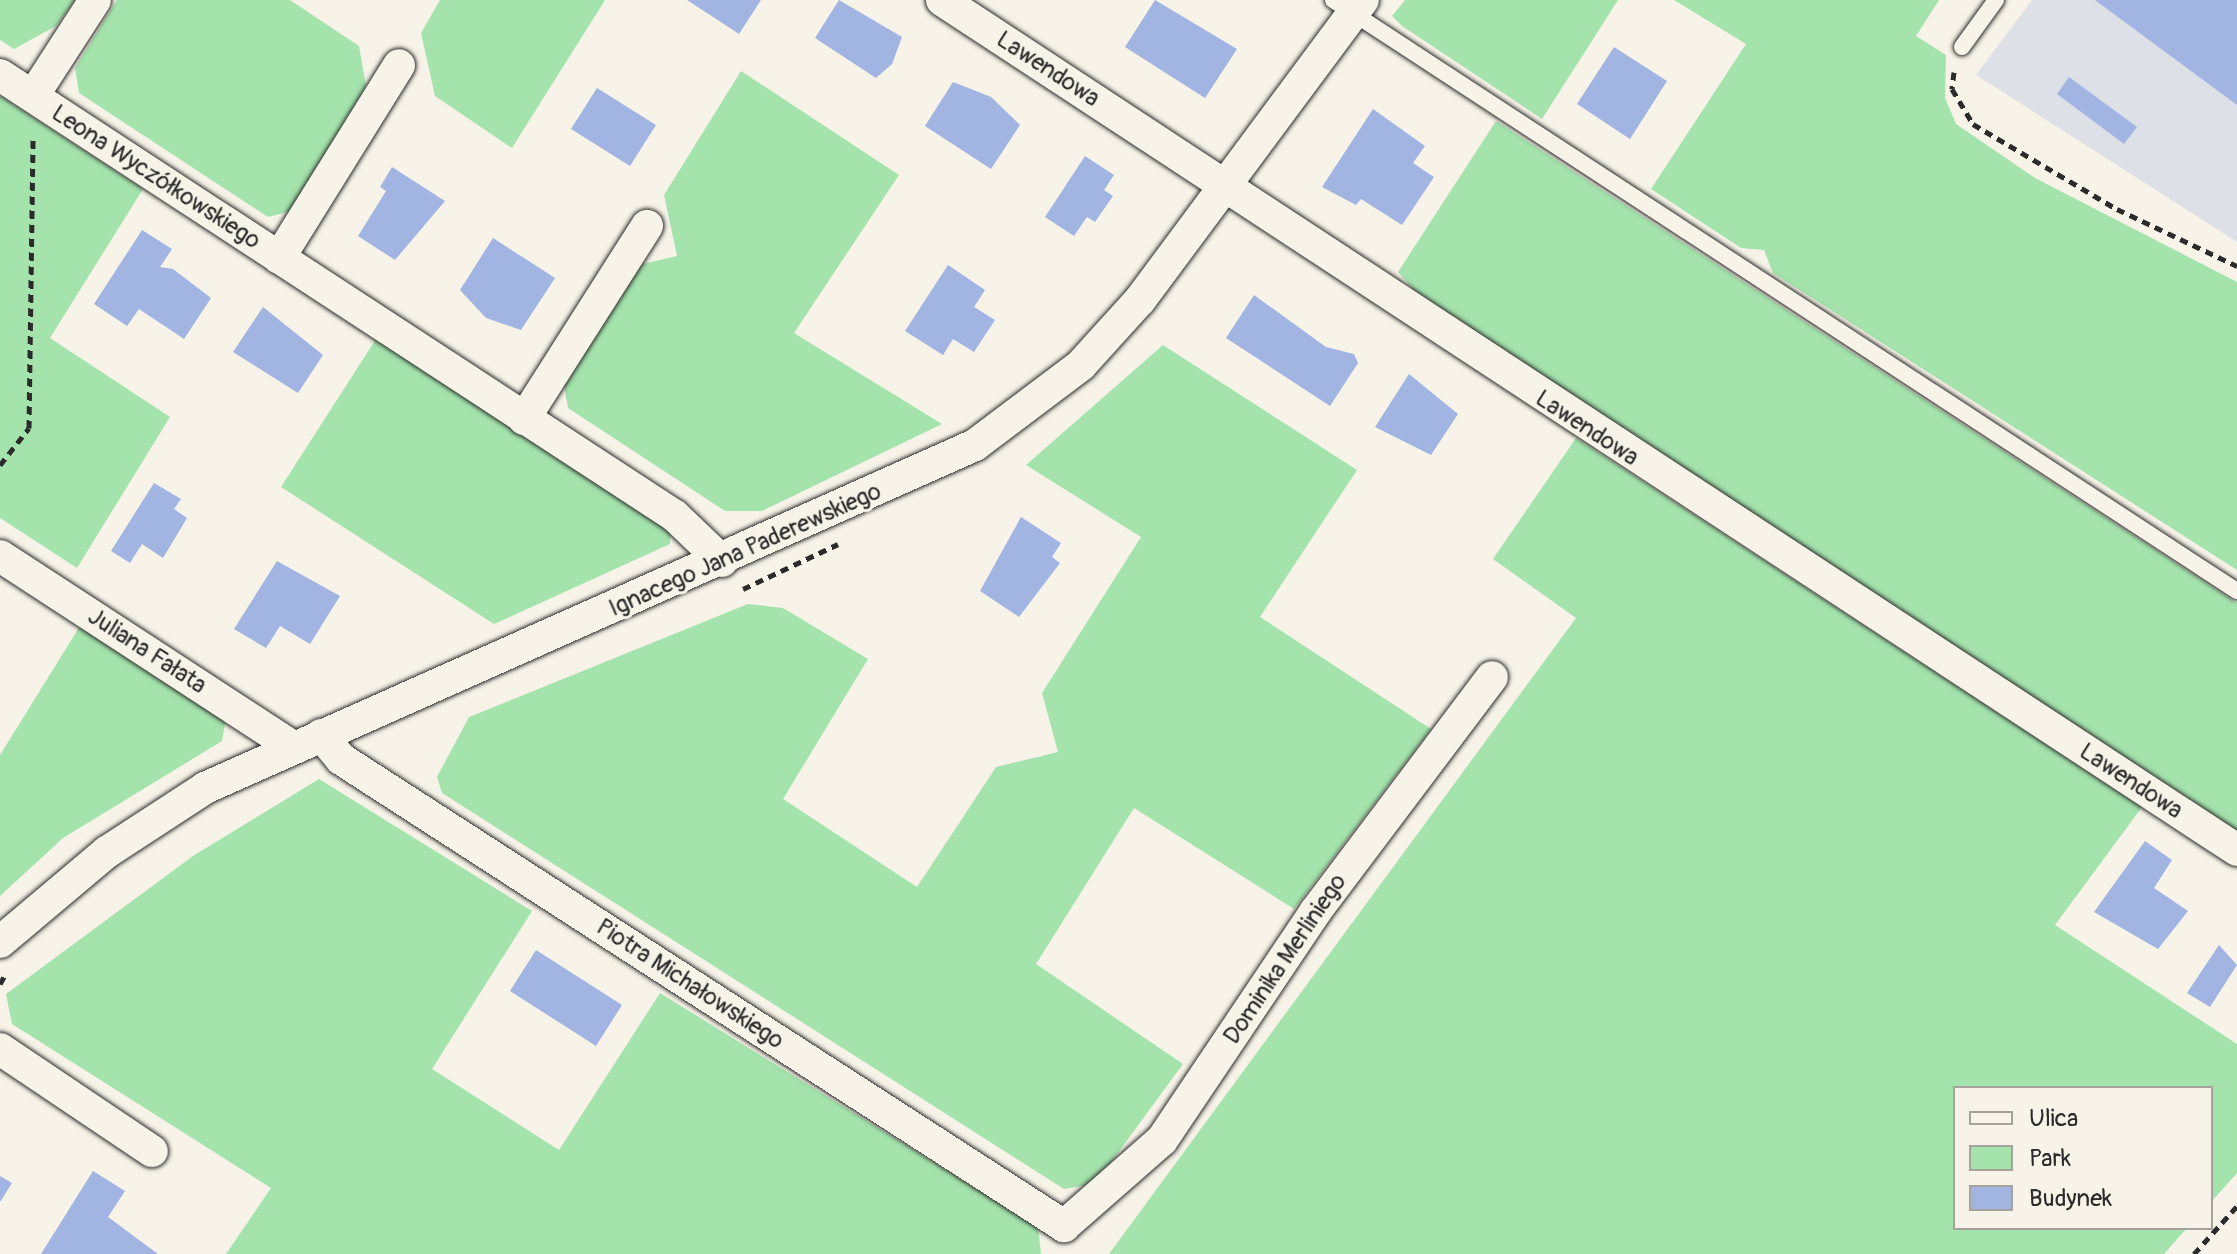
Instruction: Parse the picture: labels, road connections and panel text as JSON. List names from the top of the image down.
{
  "streets": {
    "street": [
      "Lawendowa",
      "Leona Wyczółkowskiego",
      "Ignacego Jana Paderewskiego",
      "Juliana Fałata",
      "Dominika Merliniego",
      "Piotra Michałowskiego"
    ]
  },
  "crossings": [
    ["Lawendowa", "Ignacego Jana Paderewskiego"],
    ["Leona Wyczółkowskiego", "Ignacego Jana Paderewskiego"],
    ["Ignacego Jana Paderewskiego", "Juliana Fałata"],
    ["Ignacego Jana Paderewskiego", "Piotra Michałowskiego"],
    ["Juliana Fałata", "Piotra Michałowskiego"],
    ["Dominika Merliniego", "Piotra Michałowskiego"]
  ],
  "legend": ["Ulica", "Park", "Budynek"]
}
